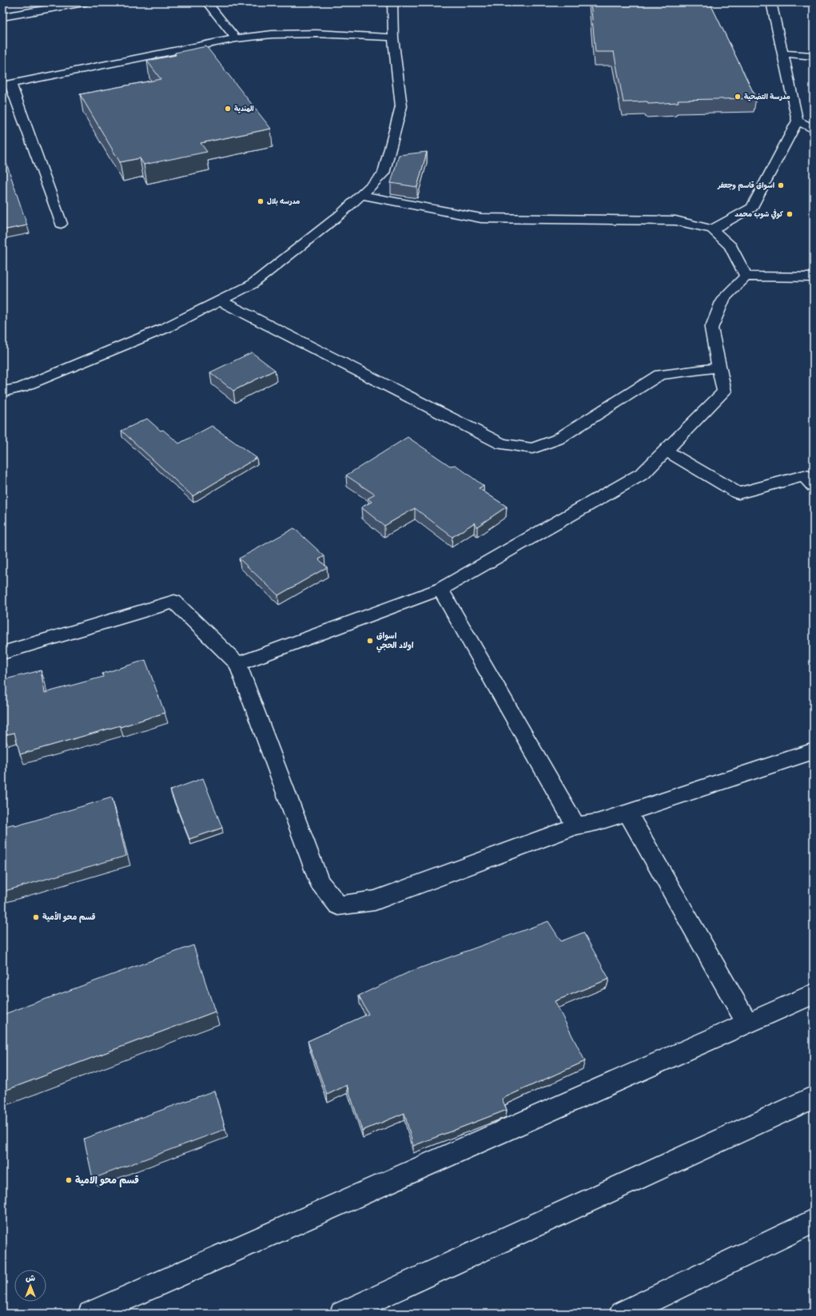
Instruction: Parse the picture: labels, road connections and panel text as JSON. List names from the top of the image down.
{
  "places": [
    "مدرسة التضحية",
    "الهندية",
    "اسواق قاسم وجعفر",
    "مدرسه بلال",
    "كوفي شوب محمد",
    "اسواق اولاد الحجي",
    "قسم محو الأمية",
    "قسم محو الامية"
  ],
  "north": "top"
}
